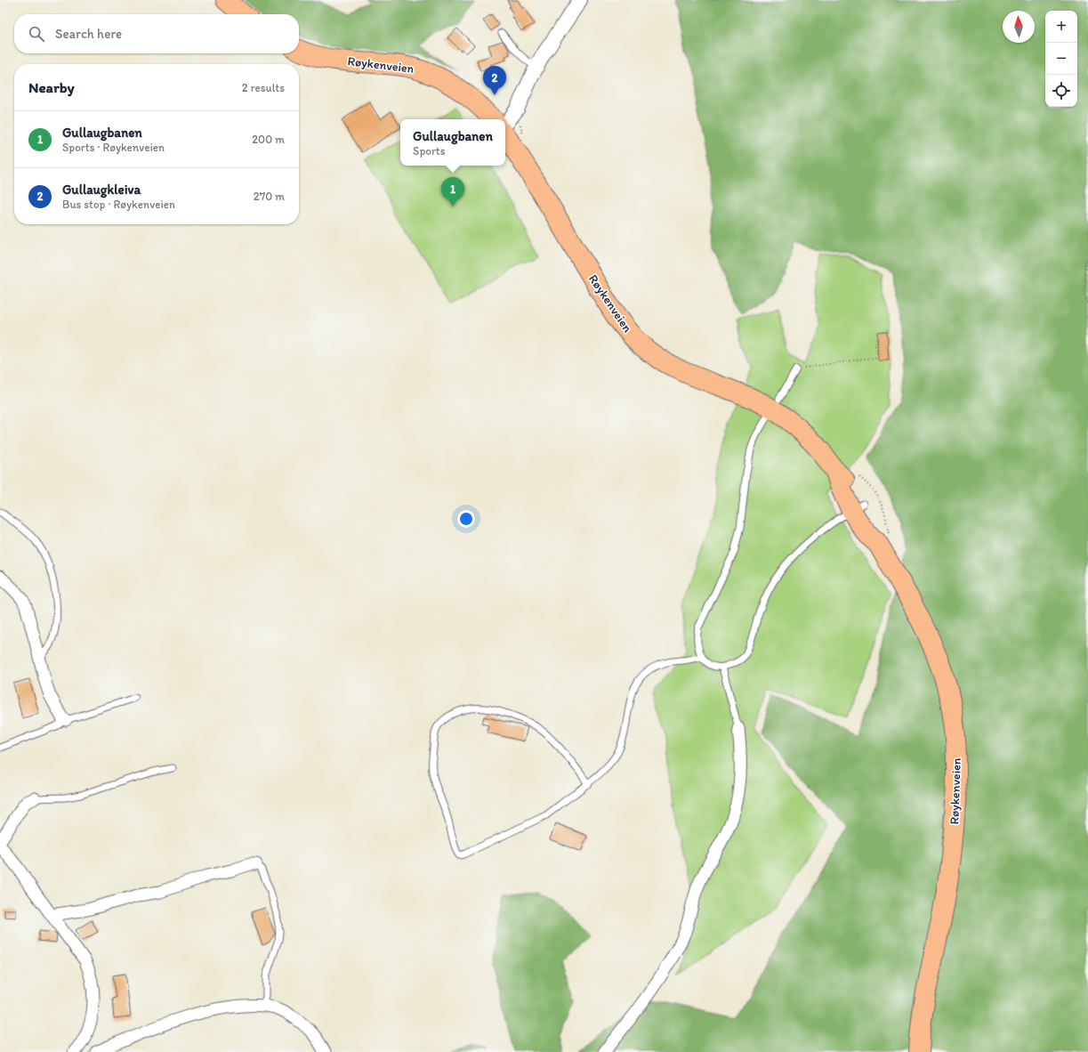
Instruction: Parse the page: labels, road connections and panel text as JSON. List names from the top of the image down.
{
  "streets": {
    "highway": ["Røykenveien"]
  },
  "north": "top",
  "page": {
    "map_buttons": ["+", "−"],
    "search": "Search here",
    "heading": ["Nearby", "2 results"],
    "pins": ["2", "1"],
    "list": [
      {
        "mark": "1",
        "name": "Gullaugbanen",
        "note": "Sports · Røykenveien",
        "value": "200 m"
      },
      {
        "mark": "2",
        "name": "Gullaugkleiva",
        "note": "Bus stop · Røykenveien",
        "value": "270 m"
      }
    ],
    "popup": ["Gullaugbanen", "Sports"]
  }
}
